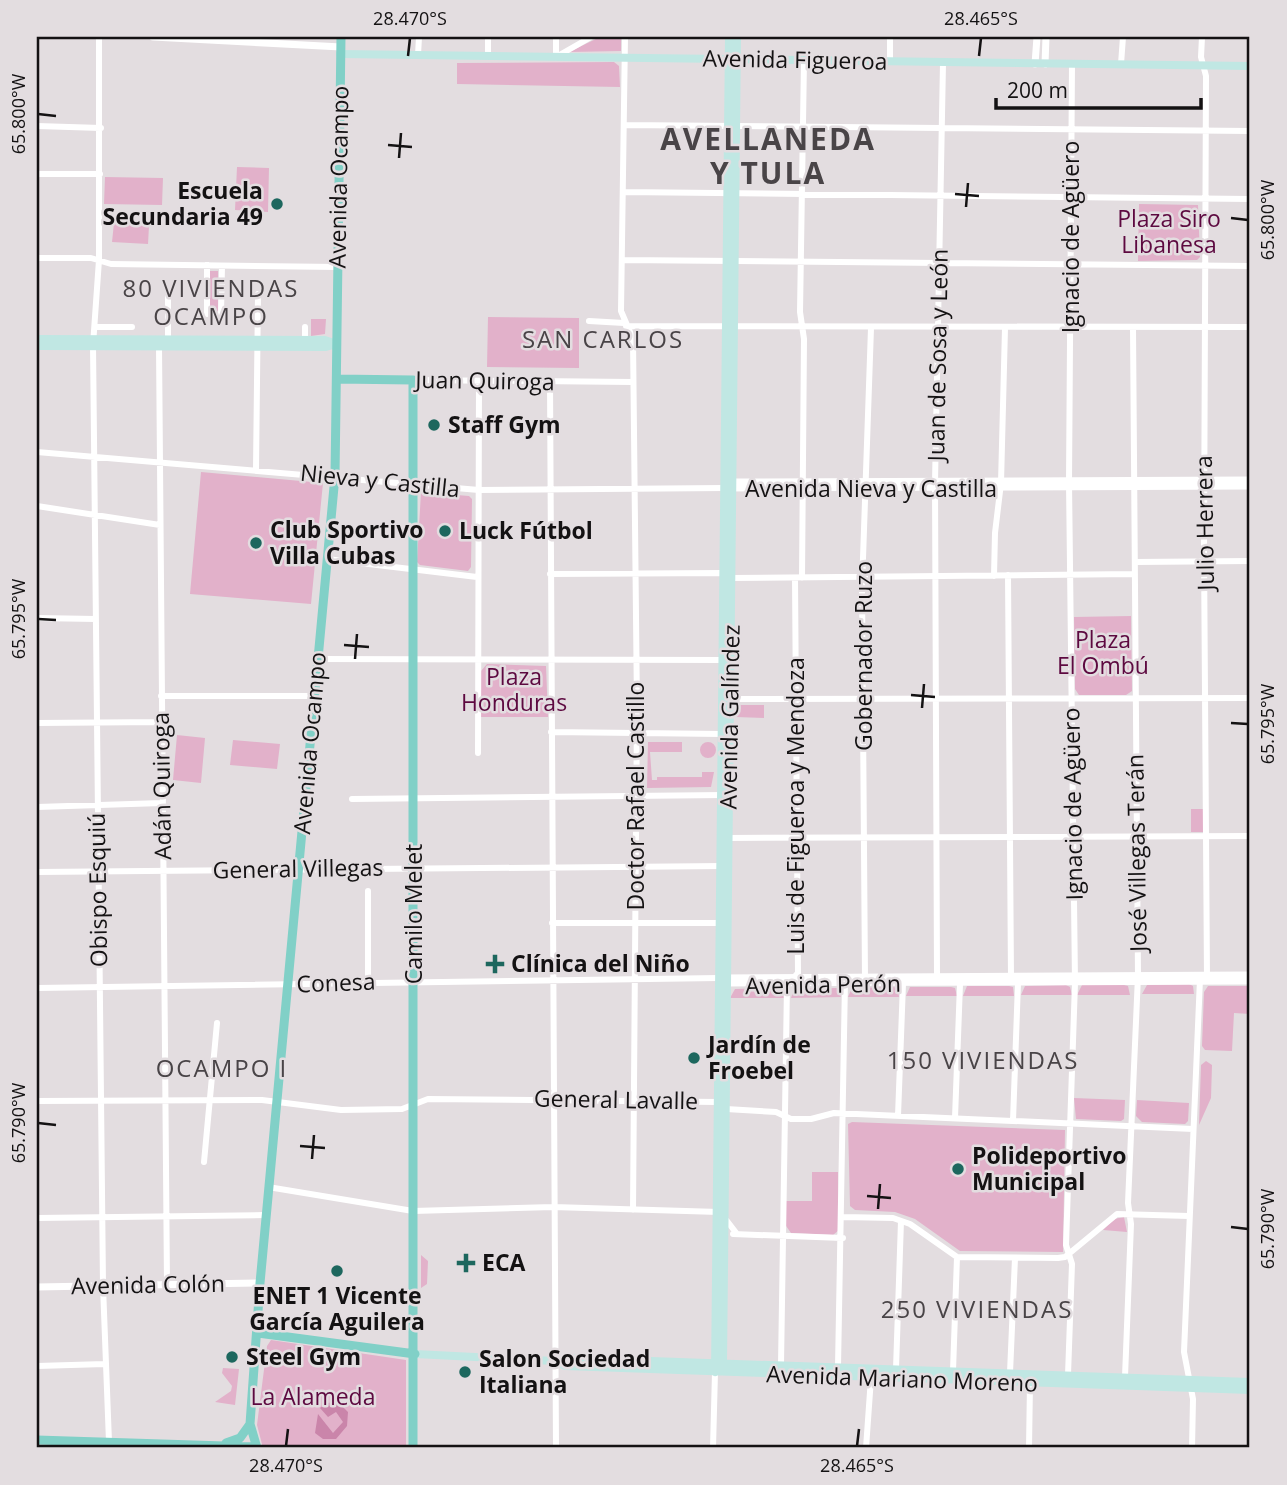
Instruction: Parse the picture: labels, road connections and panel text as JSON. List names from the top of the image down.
{
  "streets": {
    "main road": [
      "Avenida Figueroa",
      "Avenida Ocampo",
      "Juan Quiroga",
      "Avenida Galíndez",
      "Camilo Melet",
      "Avenida Mariano Moreno"
    ],
    "street": [
      "Ignacio de Agüero",
      "Juan de Sosa y León",
      "Nieva y Castilla",
      "Avenida Nieva y Castilla",
      "Julio Herrera",
      "Gobernador Ruzo",
      "Adán Quiroga",
      "Doctor Rafael Castillo",
      "Luis de Figueroa y Mendoza",
      "José Villegas Terán",
      "General Villegas",
      "Obispo Esquiú",
      "Conesa",
      "Avenida Perón",
      "General Lavalle",
      "Avenida Colón"
    ]
  },
  "crossings": [
    ["Avenida Figueroa", "Avenida Ocampo"],
    ["Avenida Figueroa", "Ignacio de Agüero"],
    ["Avenida Figueroa", "Juan de Sosa y León"],
    ["Avenida Figueroa", "Julio Herrera"],
    ["Avenida Figueroa", "Avenida Galíndez"],
    ["Avenida Figueroa", "Luis de Figueroa y Mendoza"],
    ["Avenida Ocampo", "Juan Quiroga"],
    ["Avenida Ocampo", "Nieva y Castilla"],
    ["Avenida Ocampo", "General Villegas"],
    ["Avenida Ocampo", "Conesa"],
    ["Avenida Ocampo", "General Lavalle"],
    ["Avenida Ocampo", "Avenida Colón"],
    ["Avenida Ocampo", "Avenida Mariano Moreno"],
    ["Ignacio de Agüero", "Avenida Nieva y Castilla"],
    ["Ignacio de Agüero", "Avenida Perón"],
    ["Ignacio de Agüero", "General Lavalle"],
    ["Ignacio de Agüero", "Avenida Mariano Moreno"],
    ["Juan de Sosa y León", "Avenida Nieva y Castilla"],
    ["Juan de Sosa y León", "Avenida Perón"],
    ["Juan Quiroga", "Doctor Rafael Castillo"],
    ["Juan Quiroga", "Camilo Melet"],
    ["Nieva y Castilla", "Avenida Nieva y Castilla"],
    ["Nieva y Castilla", "Avenida Galíndez"],
    ["Nieva y Castilla", "Adán Quiroga"],
    ["Nieva y Castilla", "Doctor Rafael Castillo"],
    ["Nieva y Castilla", "Obispo Esquiú"],
    ["Nieva y Castilla", "Camilo Melet"],
    ["Avenida Nieva y Castilla", "Julio Herrera"],
    ["Avenida Nieva y Castilla", "Gobernador Ruzo"],
    ["Avenida Nieva y Castilla", "Avenida Galíndez"],
    ["Avenida Nieva y Castilla", "Luis de Figueroa y Mendoza"],
    ["Avenida Nieva y Castilla", "José Villegas Terán"],
    ["Julio Herrera", "Avenida Perón"],
    ["Julio Herrera", "General Lavalle"],
    ["Julio Herrera", "Avenida Mariano Moreno"],
    ["Gobernador Ruzo", "Avenida Perón"],
    ["Avenida Galíndez", "General Villegas"],
    ["Avenida Galíndez", "Conesa"],
    ["Avenida Galíndez", "Avenida Perón"],
    ["Avenida Galíndez", "General Lavalle"],
    ["Avenida Galíndez", "Avenida Mariano Moreno"],
    ["Adán Quiroga", "General Villegas"],
    ["Adán Quiroga", "Conesa"],
    ["Adán Quiroga", "General Lavalle"],
    ["Adán Quiroga", "Avenida Colón"],
    ["Doctor Rafael Castillo", "General Villegas"],
    ["Doctor Rafael Castillo", "Conesa"],
    ["Doctor Rafael Castillo", "General Lavalle"],
    ["Luis de Figueroa y Mendoza", "Avenida Perón"],
    ["Luis de Figueroa y Mendoza", "General Lavalle"],
    ["Luis de Figueroa y Mendoza", "Avenida Mariano Moreno"],
    ["José Villegas Terán", "Avenida Perón"],
    ["José Villegas Terán", "General Lavalle"],
    ["José Villegas Terán", "Avenida Mariano Moreno"],
    ["General Villegas", "Obispo Esquiú"],
    ["General Villegas", "Camilo Melet"],
    ["Obispo Esquiú", "Conesa"],
    ["Obispo Esquiú", "General Lavalle"],
    ["Obispo Esquiú", "Avenida Colón"],
    ["Camilo Melet", "Conesa"],
    ["Camilo Melet", "General Lavalle"],
    ["Camilo Melet", "Avenida Mariano Moreno"],
    ["Conesa", "Avenida Perón"]
  ],
  "districts": [
    "AVELLANEDA Y TULA",
    "80 VIVIENDAS OCAMPO",
    "SAN CARLOS",
    "150 VIVIENDAS",
    "OCAMPO I",
    "250 VIVIENDAS"
  ],
  "parks": [
    "Plaza Siro Libanesa",
    "Plaza El Ombú",
    "Plaza Honduras",
    "La Alameda"
  ],
  "places": {
    "other": [
      "Escuela Secundaria 49",
      "Staff Gym",
      "Luck Fútbol",
      "Club Sportivo Villa Cubas",
      "Jardín de Froebel",
      "Polideportivo Municipal",
      "ENET 1 Vicente García Aguilera",
      "Steel Gym",
      "Salon Sociedad Italiana"
    ],
    "health": ["Clínica del Niño", "ECA"]
  },
  "scale_bar": "200 m",
  "coordinates": [
    "28.470°S",
    "28.465°S",
    "65.800°W",
    "65.795°W",
    "65.790°W"
  ]
}
